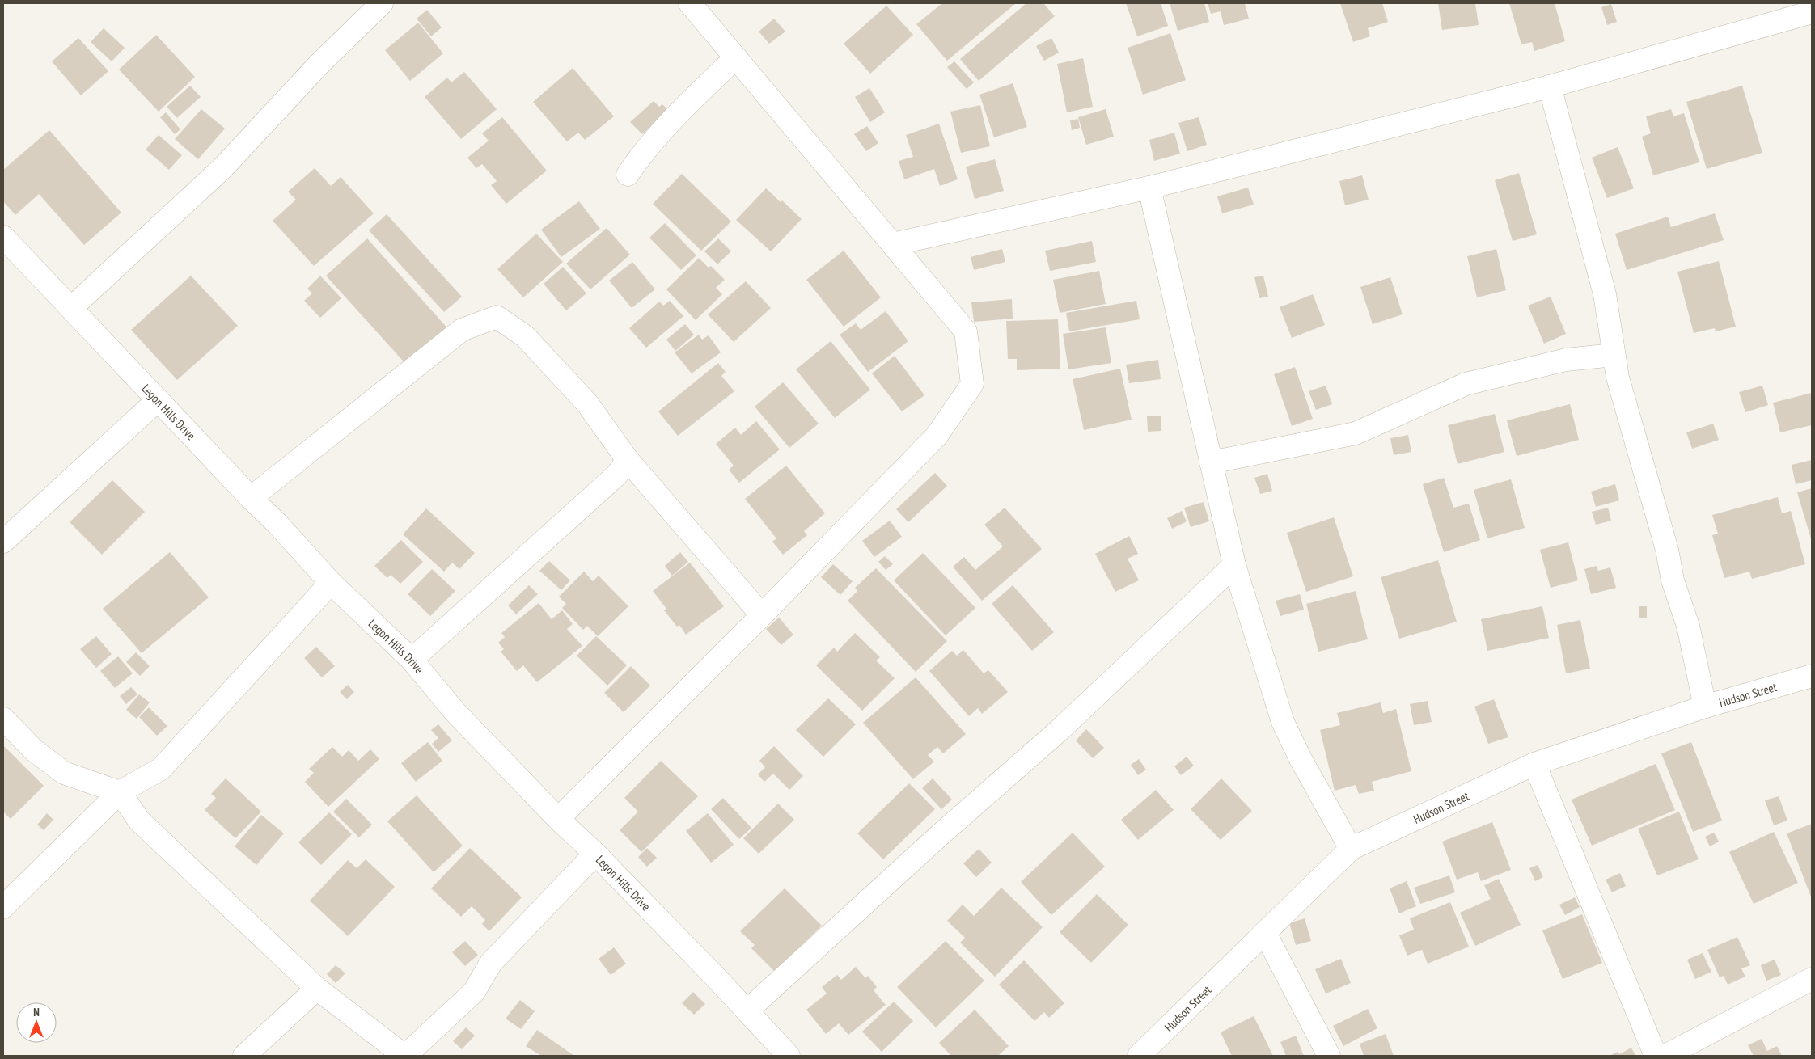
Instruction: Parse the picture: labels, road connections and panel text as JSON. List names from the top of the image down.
{
  "streets": {
    "street": ["Legon Hills Drive", "Hudson Street"]
  },
  "north": "top"
}
